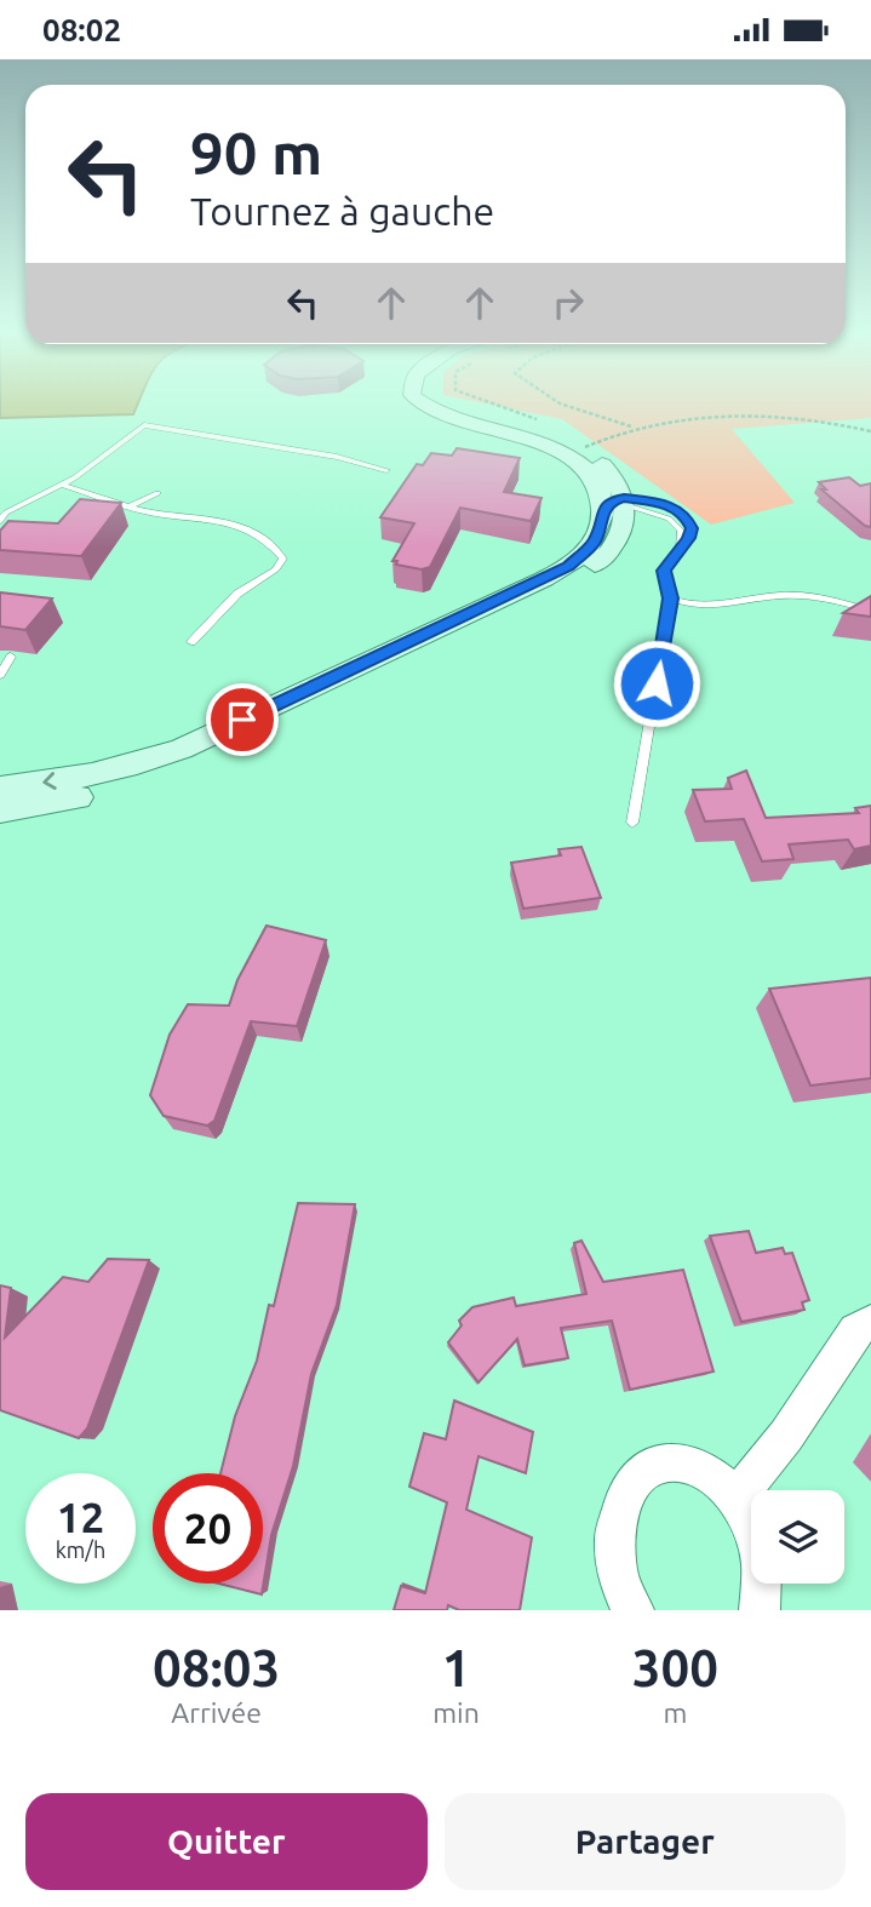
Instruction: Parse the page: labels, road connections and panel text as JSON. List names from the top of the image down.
{
  "page": {
    "status": "08:02",
    "turn": ["90 m", "Tournez à gauche"],
    "speed": "12 km/h",
    "limit": "20",
    "eta": [
      "08:03",
      "Arrivée",
      "1",
      "min",
      "300",
      "m"
    ],
    "buttons": ["Quitter", "Partager"]
  }
}
